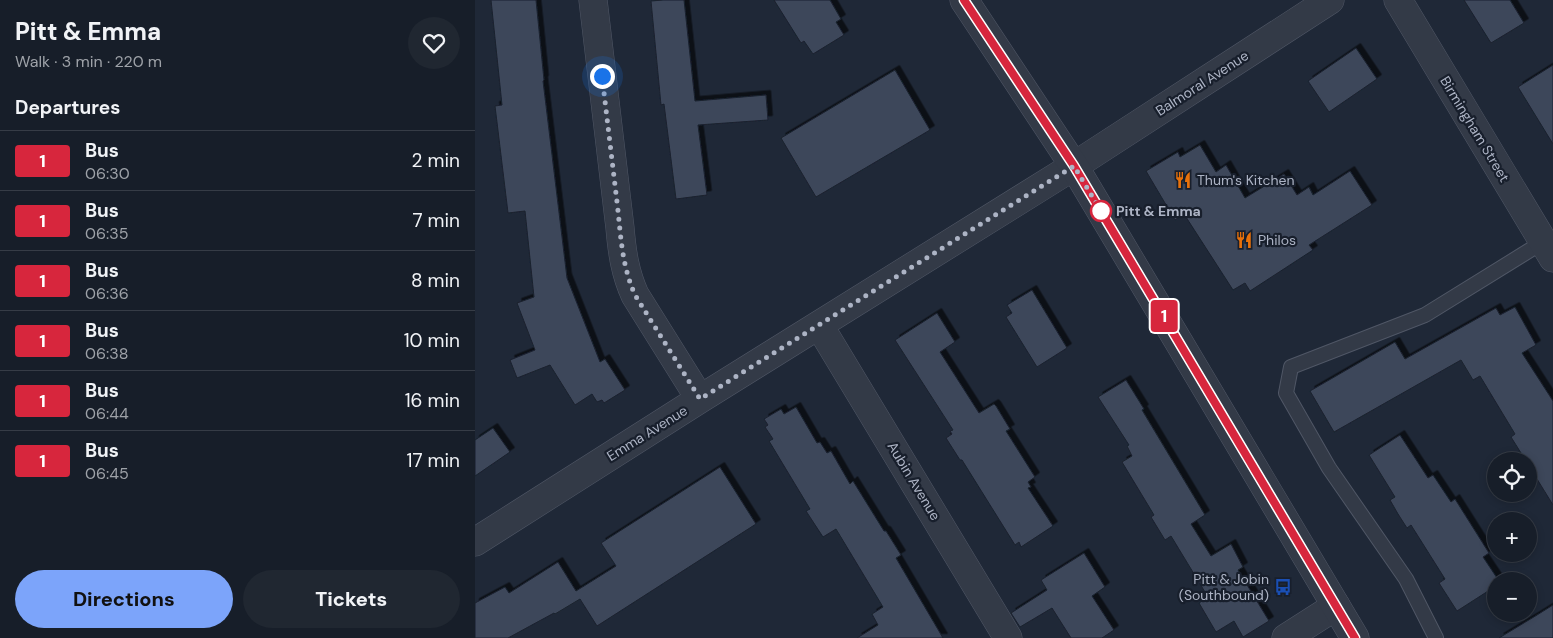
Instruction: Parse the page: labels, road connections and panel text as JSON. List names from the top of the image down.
{
  "streets": {
    "street": [
      "Balmoral Avenue",
      "Birmingham Street",
      "Emma Avenue",
      "Aubin Avenue"
    ]
  },
  "crossings": [
    ["Balmoral Avenue", "Emma Avenue"],
    ["Emma Avenue", "Aubin Avenue"]
  ],
  "places": {
    "restaurant": ["Thum's Kitchen", "Philos"],
    "other": ["Pitt & Emma"],
    "bus stop": ["Pitt & Jobin (Southbound)"]
  },
  "lines": ["bus line 1"],
  "page": {
    "heading": [
      ["Pitt & Emma", "Walk · 3 min · 220 m"],
      "Departures"
    ],
    "on_map": "1",
    "list": [
      {
        "mark": "1",
        "name": "Bus",
        "note": "06:30",
        "value": "2 min"
      },
      {
        "mark": "1",
        "name": "Bus",
        "note": "06:35",
        "value": "7 min"
      },
      {
        "mark": "1",
        "name": "Bus",
        "note": "06:36",
        "value": "8 min"
      },
      {
        "mark": "1",
        "name": "Bus",
        "note": "06:38",
        "value": "10 min"
      },
      {
        "mark": "1",
        "name": "Bus",
        "note": "06:44",
        "value": "16 min"
      },
      {
        "mark": "1",
        "name": "Bus",
        "note": "06:45",
        "value": "17 min"
      }
    ],
    "map_buttons": ["+", "−"],
    "buttons": ["Directions", "Tickets"]
  }
}
